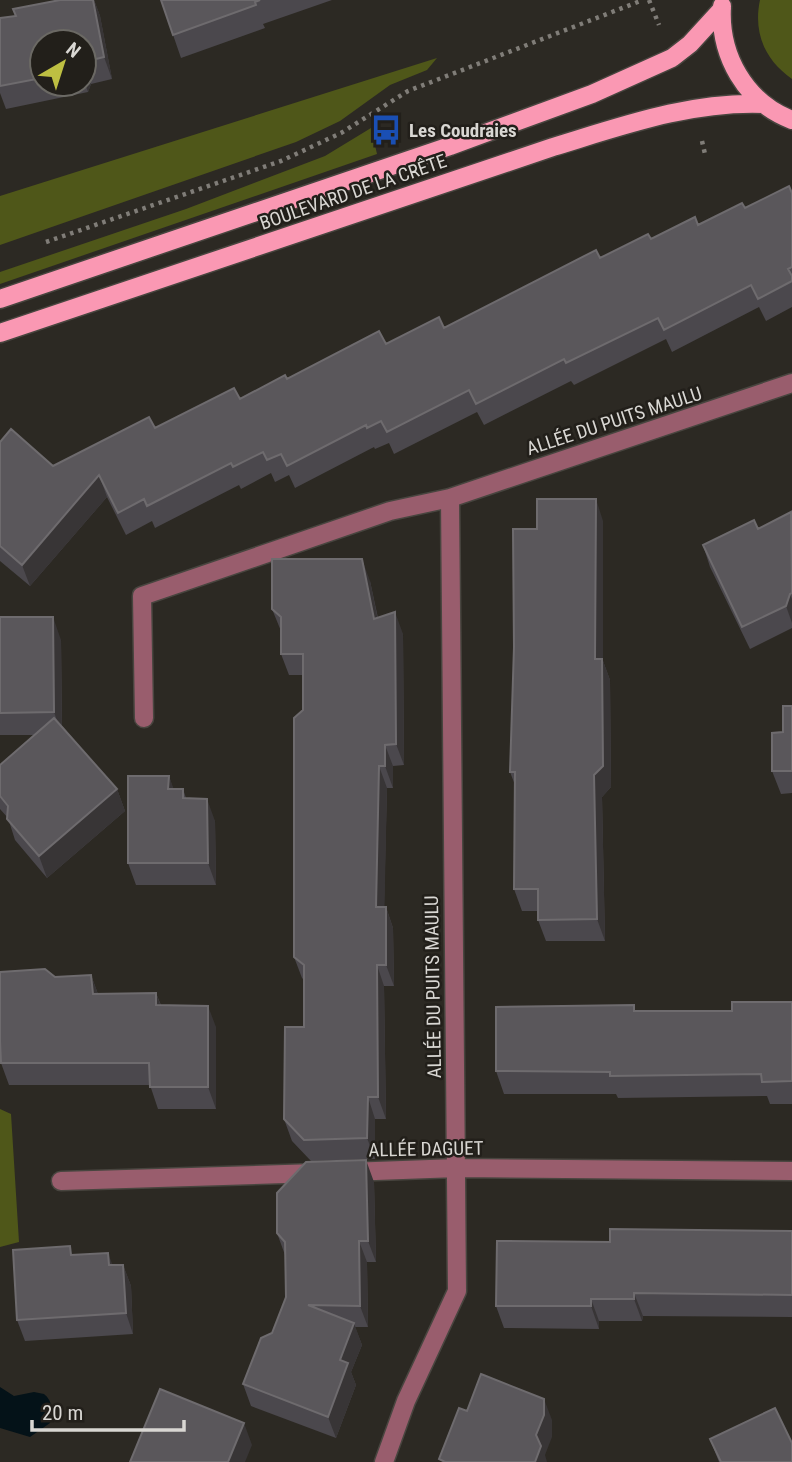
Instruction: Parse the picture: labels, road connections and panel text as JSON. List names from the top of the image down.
{
  "streets": {
    "main road": ["BOULEVARD DE LA CRÊTE"],
    "street": ["ALLÉE DU PUITS MAULU", "ALLÉE DAGUET"]
  },
  "crossings": [
    ["ALLÉE DU PUITS MAULU", "ALLÉE DAGUET"]
  ],
  "places": {
    "bus stop": ["Les Coudraies"]
  },
  "scale_bar": "20 m",
  "north": "top right"
}
